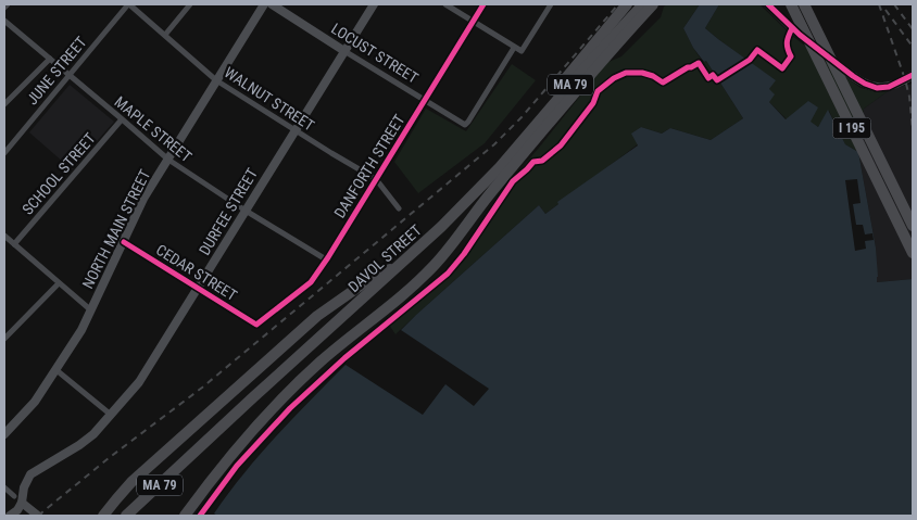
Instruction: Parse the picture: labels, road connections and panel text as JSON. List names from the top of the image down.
{
  "streets": {
    "highway": ["MA 79", "I 195", "DAVOL STREET"],
    "main road": ["LOCUST STREET", "DURFEE STREET", "NORTH MAIN STREET"],
    "street": [
      "JUNE STREET",
      "WALNUT STREET",
      "MAPLE STREET",
      "DANFORTH STREET",
      "SCHOOL STREET",
      "CEDAR STREET"
    ]
  },
  "crossings": [
    ["LOCUST STREET", "DANFORTH STREET"],
    ["LOCUST STREET", "DURFEE STREET"],
    ["JUNE STREET", "WALNUT STREET"],
    ["JUNE STREET", "MAPLE STREET"],
    ["WALNUT STREET", "DANFORTH STREET"],
    ["WALNUT STREET", "DURFEE STREET"],
    ["WALNUT STREET", "NORTH MAIN STREET"],
    ["MAPLE STREET", "DANFORTH STREET"],
    ["MAPLE STREET", "SCHOOL STREET"],
    ["MAPLE STREET", "DURFEE STREET"],
    ["MAPLE STREET", "NORTH MAIN STREET"],
    ["DANFORTH STREET", "CEDAR STREET"],
    ["DURFEE STREET", "CEDAR STREET"],
    ["NORTH MAIN STREET", "CEDAR STREET"]
  ]
}
